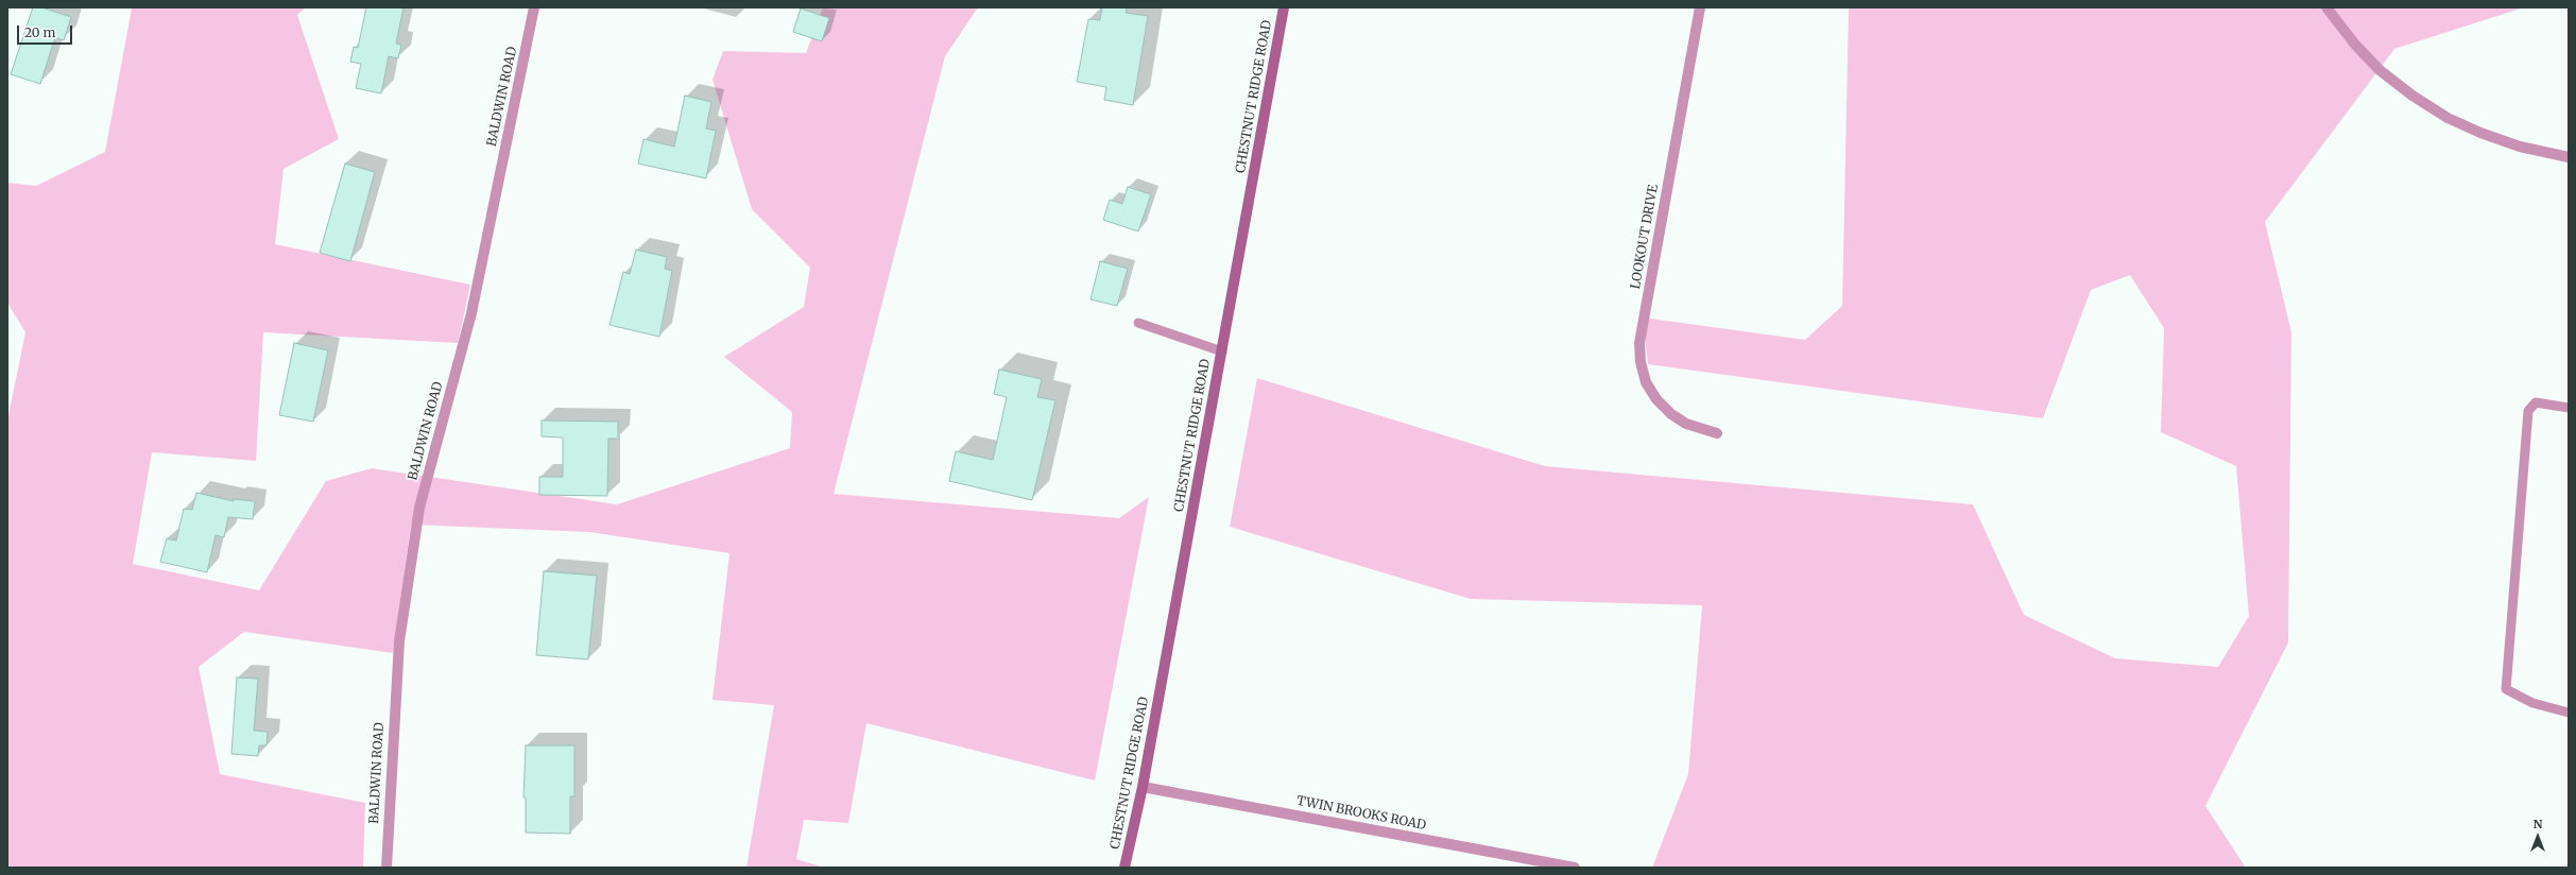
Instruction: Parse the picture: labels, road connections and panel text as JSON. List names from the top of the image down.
{
  "streets": {
    "main road": ["CHESTNUT RIDGE ROAD"],
    "street": ["BALDWIN ROAD", "LOOKOUT DRIVE", "TWIN BROOKS ROAD"]
  },
  "crossings": [
    ["CHESTNUT RIDGE ROAD", "TWIN BROOKS ROAD"]
  ],
  "scale_bar": "20 m",
  "north": "top"
}
